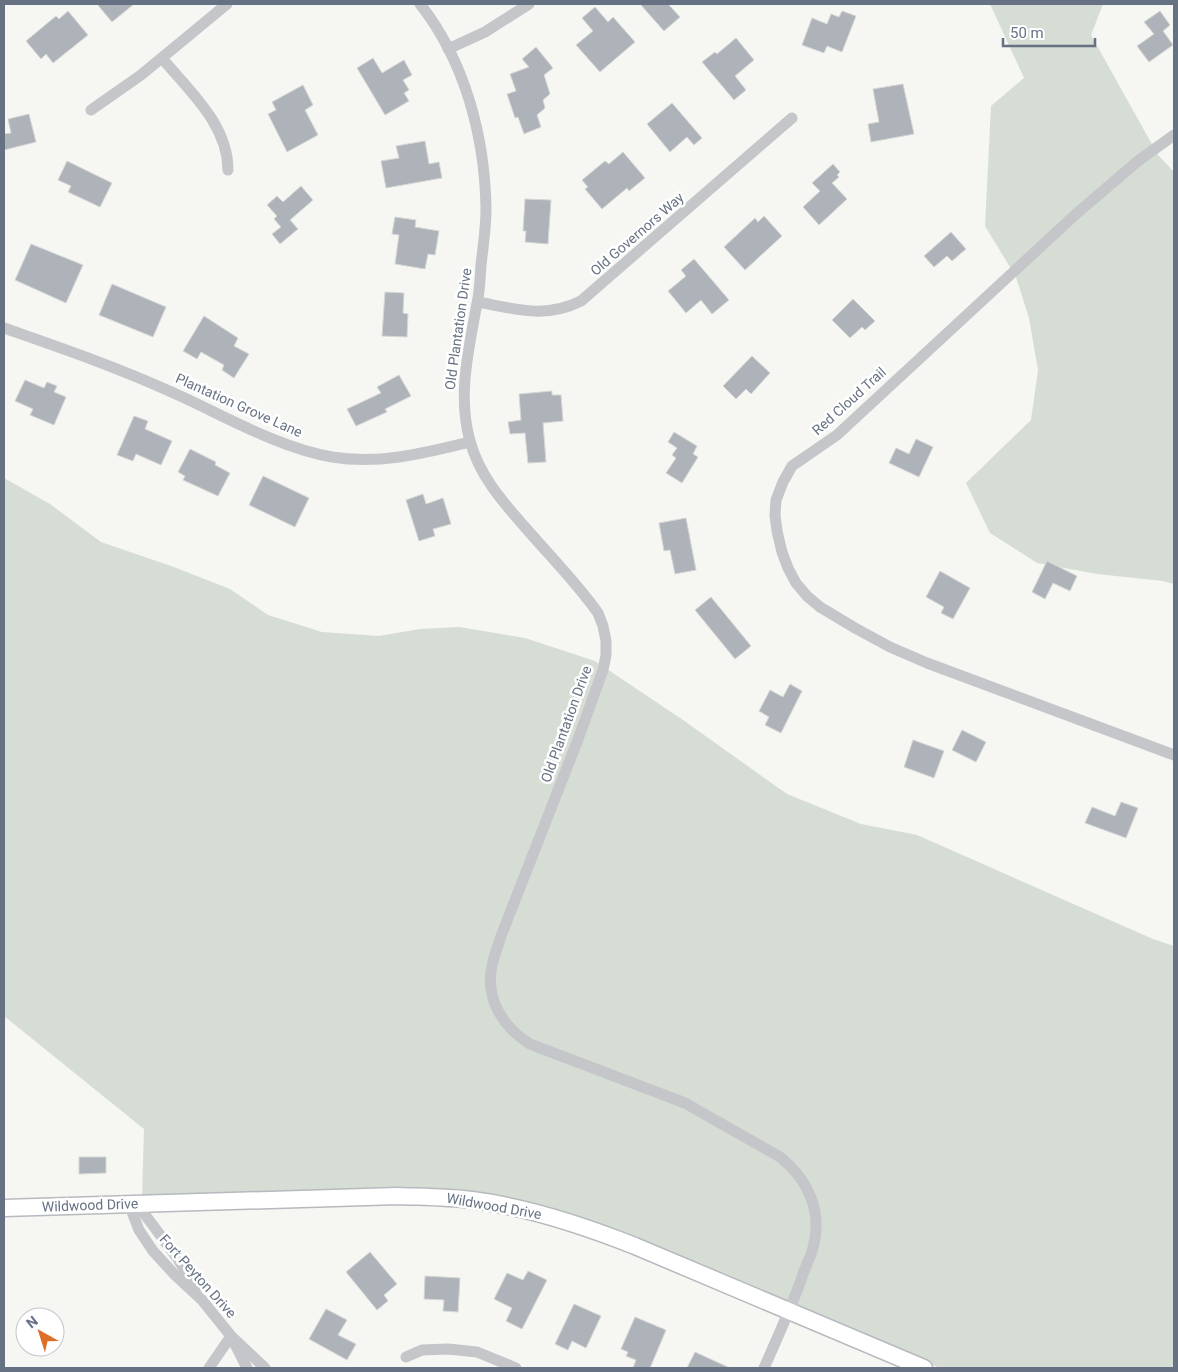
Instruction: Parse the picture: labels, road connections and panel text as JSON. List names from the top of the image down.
{
  "streets": {
    "street": [
      "Old Governors Way",
      "Old Plantation Drive",
      "Red Cloud Trail",
      "Plantation Grove Lane",
      "Wildwood Drive",
      "Fort Peyton Drive"
    ]
  },
  "crossings": [
    ["Old Governors Way", "Old Plantation Drive"],
    ["Old Plantation Drive", "Plantation Grove Lane"],
    ["Old Plantation Drive", "Wildwood Drive"],
    ["Wildwood Drive", "Fort Peyton Drive"]
  ],
  "scale_bar": "50 m",
  "north": "top left"
}
